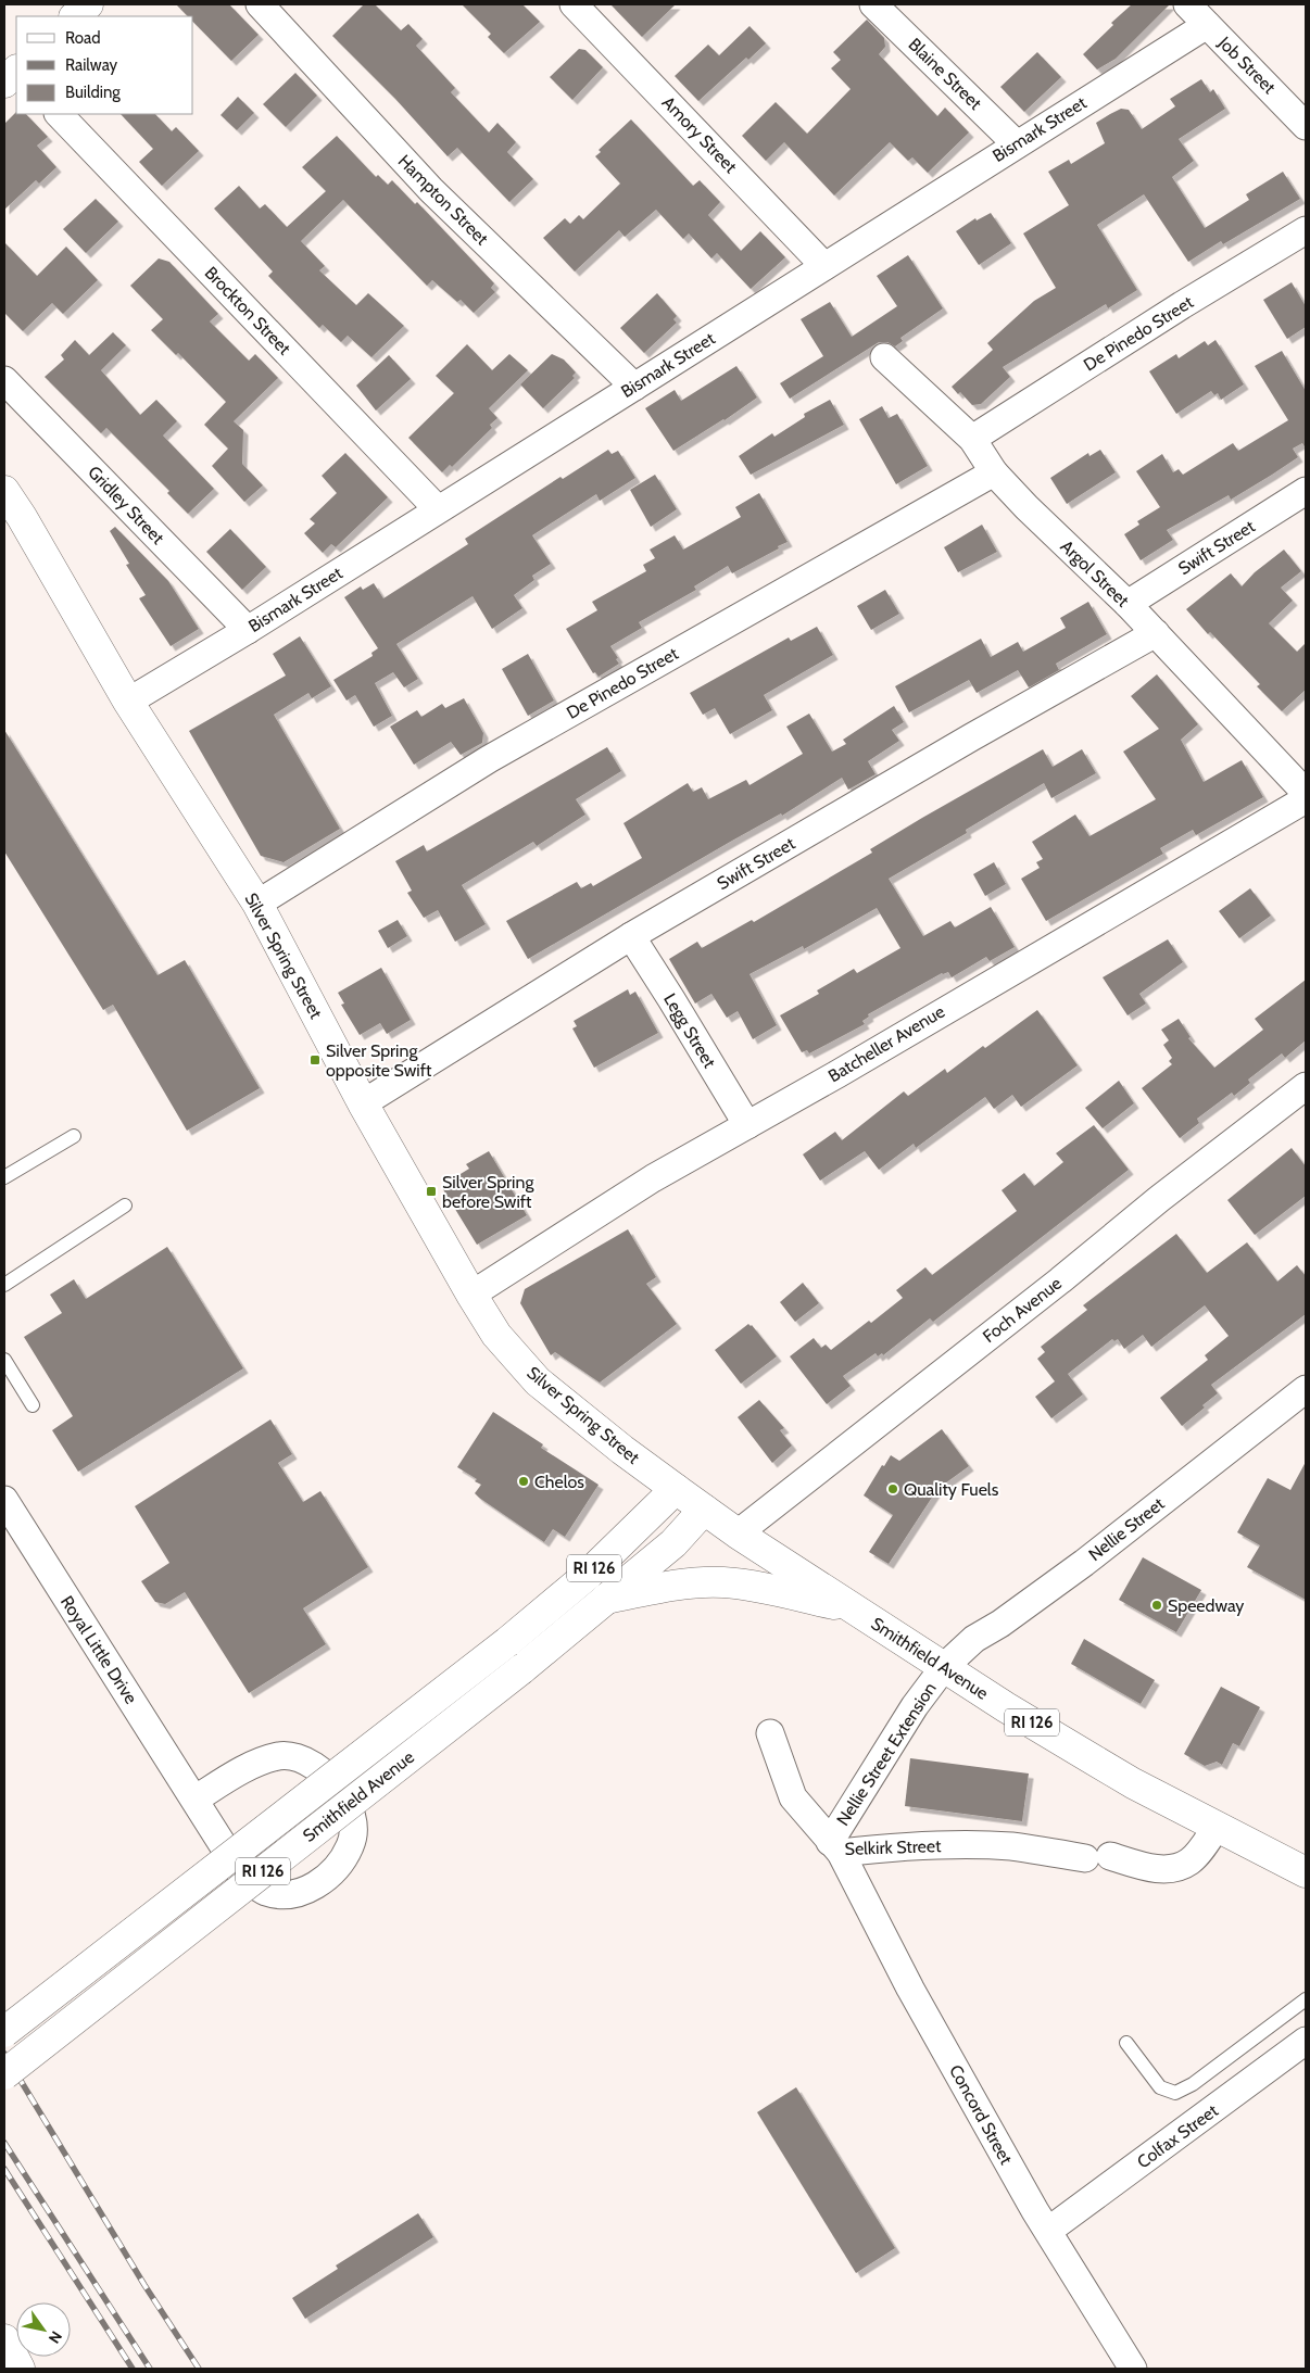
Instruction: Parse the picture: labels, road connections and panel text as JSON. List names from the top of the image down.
{
  "streets": {
    "main road": ["Silver Spring Street", "RI 126", "Smithfield Avenue"],
    "street": [
      "Job Street",
      "Blaine Street",
      "Bismark Street",
      "Amory Street",
      "Hampton Street",
      "Brockton Street",
      "De Pinedo Street",
      "Gridley Street",
      "Swift Street",
      "Argol Street",
      "Legg Street",
      "Batcheller Avenue",
      "Foch Avenue",
      "Nellie Street",
      "Royal Little Drive",
      "Nellie Street Extension",
      "Selkirk Street",
      "Concord Street",
      "Colfax Street"
    ]
  },
  "crossings": [
    ["Job Street", "Bismark Street"],
    ["Blaine Street", "Bismark Street"],
    ["Bismark Street", "Amory Street"],
    ["Bismark Street", "Hampton Street"],
    ["Bismark Street", "Brockton Street"],
    ["Bismark Street", "Gridley Street"],
    ["Bismark Street", "Silver Spring Street"],
    ["De Pinedo Street", "Argol Street"],
    ["De Pinedo Street", "Silver Spring Street"],
    ["Swift Street", "Argol Street"],
    ["Swift Street", "Silver Spring Street"],
    ["Swift Street", "Legg Street"],
    ["Silver Spring Street", "Batcheller Avenue"],
    ["Silver Spring Street", "Smithfield Avenue"],
    ["Legg Street", "Batcheller Avenue"],
    ["Foch Avenue", "Smithfield Avenue"],
    ["Nellie Street", "Smithfield Avenue"],
    ["Nellie Street", "Nellie Street Extension"],
    ["Smithfield Avenue", "Nellie Street Extension"],
    ["Smithfield Avenue", "Selkirk Street"],
    ["Nellie Street Extension", "Selkirk Street"],
    ["Nellie Street Extension", "Concord Street"],
    ["Selkirk Street", "Concord Street"],
    ["Concord Street", "Colfax Street"]
  ],
  "places": {
    "transit": ["Silver Spring opposite Swift", "Silver Spring before Swift"],
    "other": ["Chelos", "Quality Fuels", "Speedway"]
  },
  "legend": ["Road", "Railway", "Building"],
  "north": "bottom right"
}
